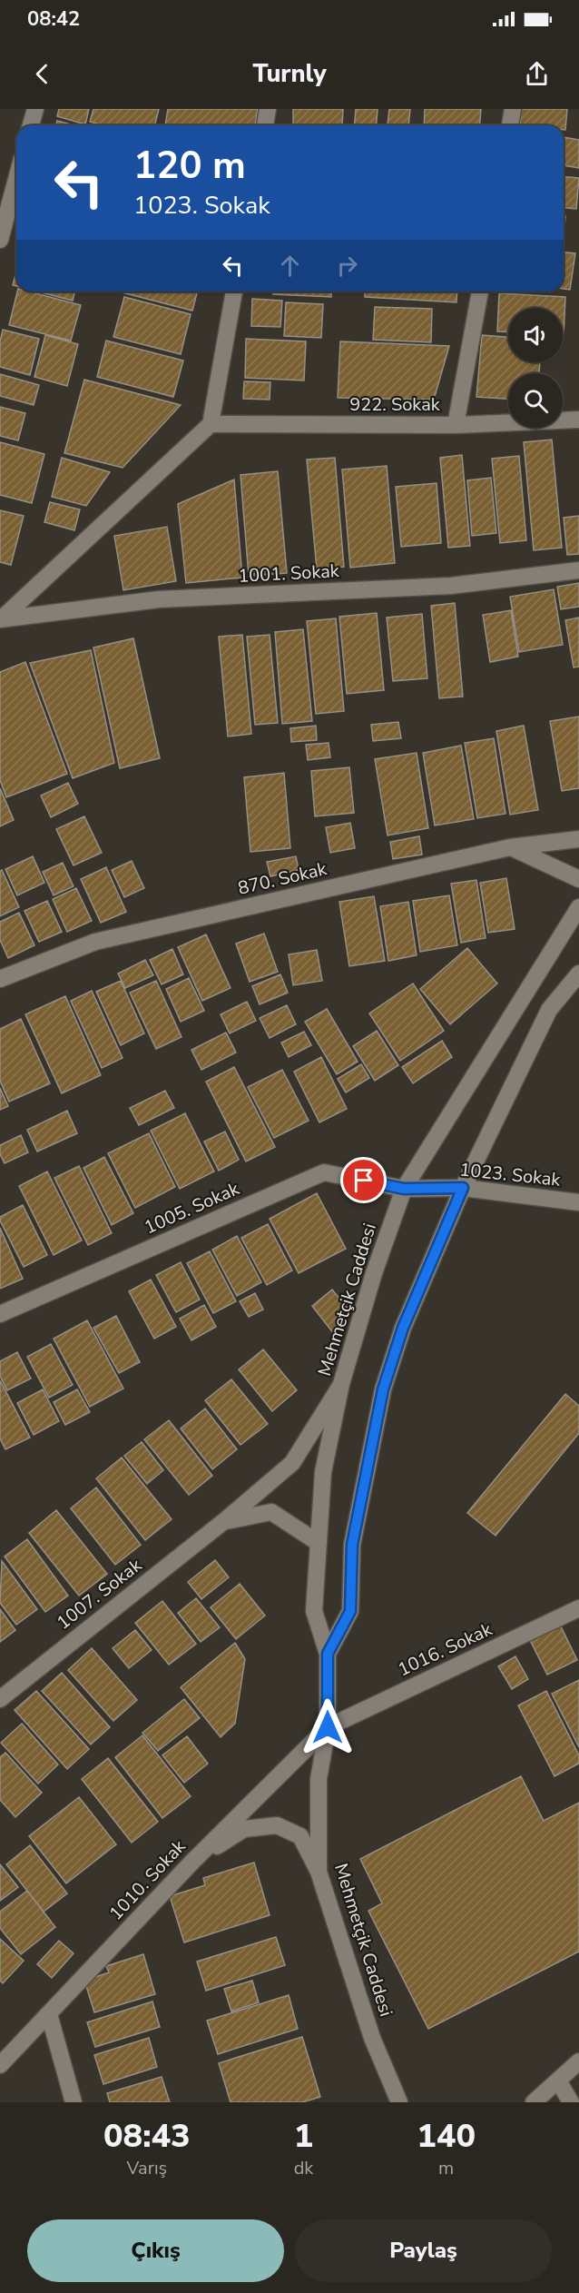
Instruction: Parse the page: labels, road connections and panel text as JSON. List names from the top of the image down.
{
  "streets": {
    "street": [
      "922. Sokak",
      "1001. Sokak",
      "870. Sokak",
      "1023. Sokak",
      "1005. Sokak",
      "Mehmetçik Caddesi",
      "1007. Sokak",
      "1016. Sokak",
      "1010. Sokak"
    ]
  },
  "crossings": [
    ["1023. Sokak", "1005. Sokak"],
    ["1023. Sokak", "Mehmetçik Caddesi"],
    ["1005. Sokak", "Mehmetçik Caddesi"],
    ["Mehmetçik Caddesi", "1007. Sokak"],
    ["Mehmetçik Caddesi", "1016. Sokak"],
    ["Mehmetçik Caddesi", "1010. Sokak"],
    ["1016. Sokak", "1010. Sokak"]
  ],
  "page": {
    "status": "08:42",
    "header": "Turnly",
    "turn": ["120 m", "1023. Sokak"],
    "eta": [
      "08:43",
      "Varış",
      "1",
      "dk",
      "140",
      "m"
    ],
    "buttons": ["Çıkış", "Paylaş"]
  }
}
